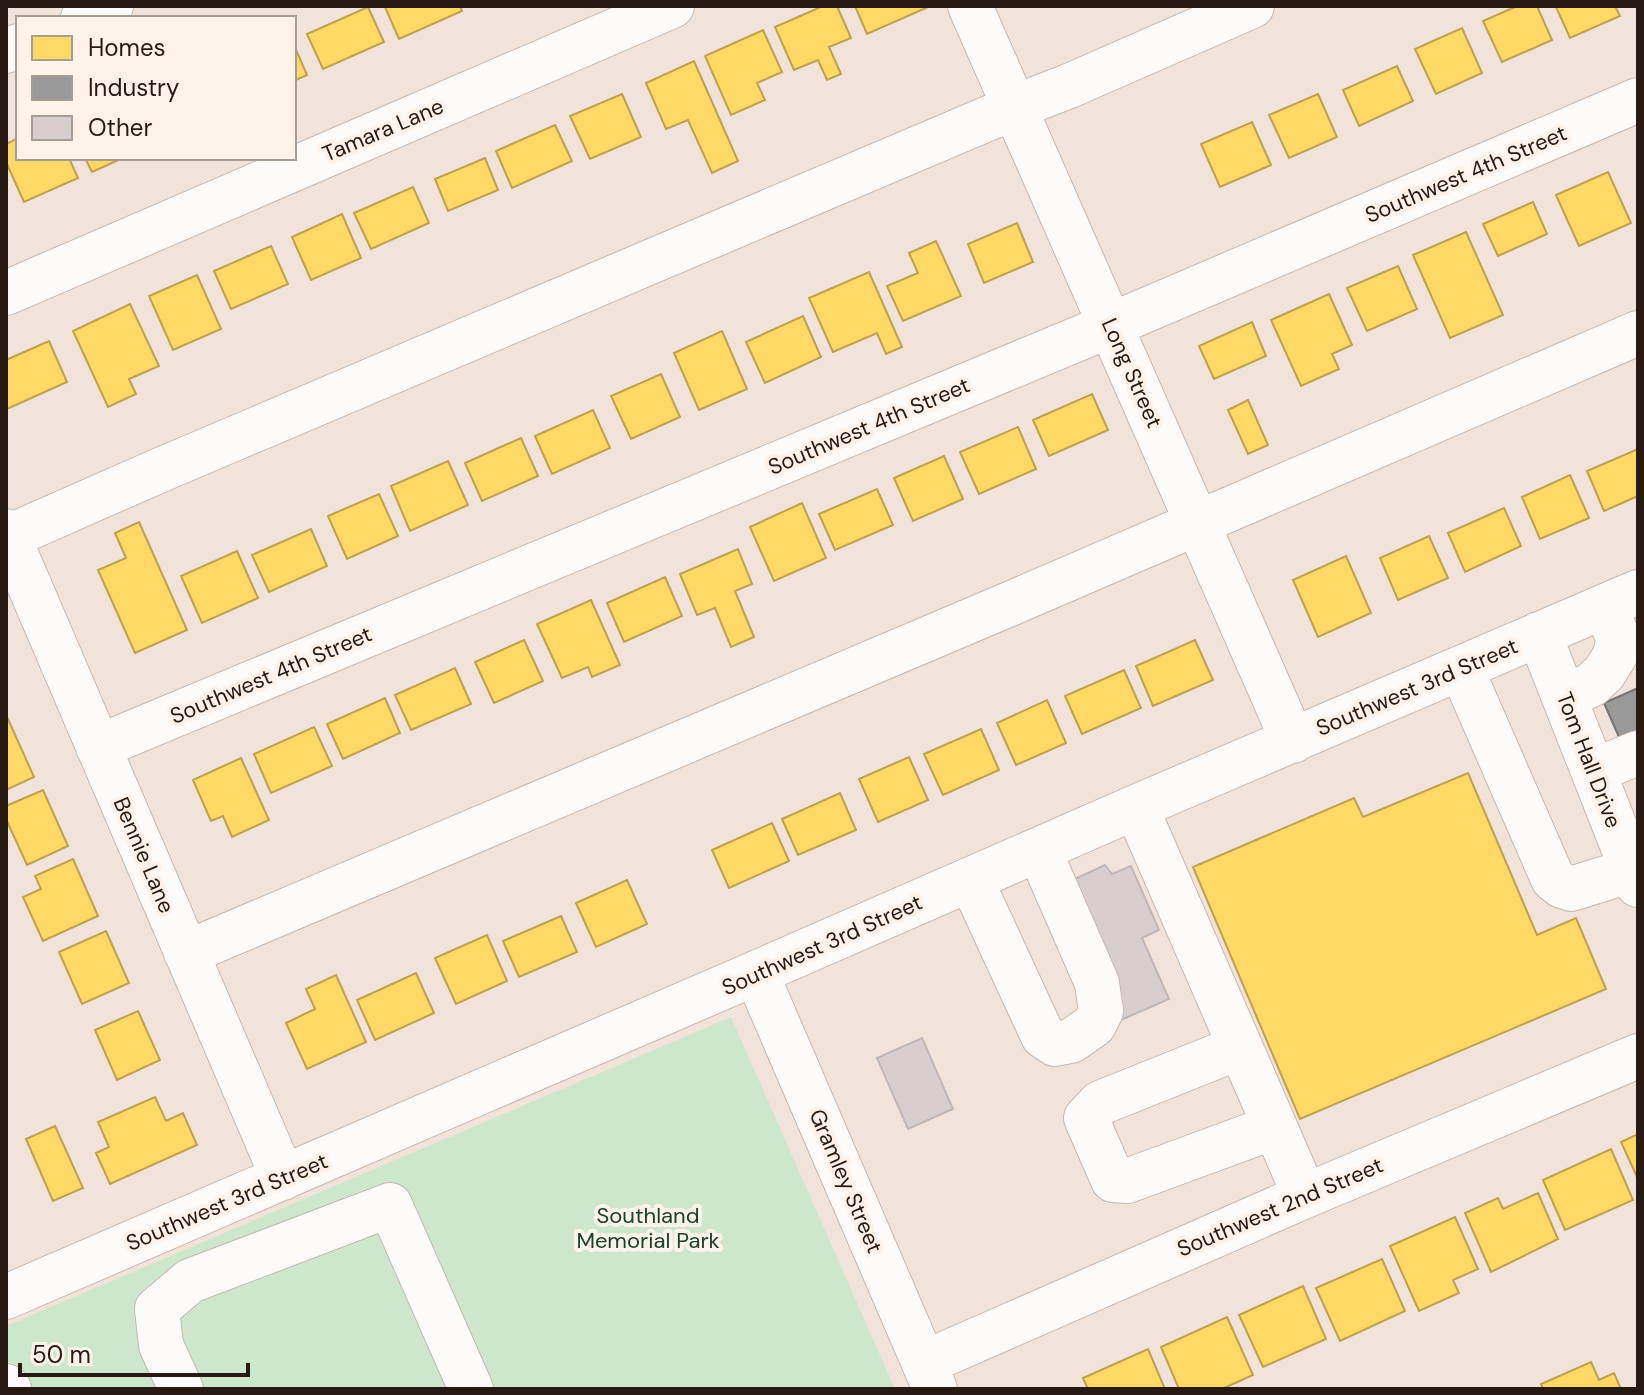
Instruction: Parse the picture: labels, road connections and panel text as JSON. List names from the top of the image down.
{
  "streets": {
    "street": [
      "Tamara Lane",
      "Southwest 4th Street",
      "Long Street",
      "Southwest 3rd Street",
      "Tom Hall Drive",
      "Bennie Lane",
      "Gramley Street",
      "Southwest 2nd Street"
    ]
  },
  "crossings": [
    ["Southwest 4th Street", "Long Street"],
    ["Southwest 4th Street", "Bennie Lane"],
    ["Long Street", "Southwest 3rd Street"],
    ["Southwest 3rd Street", "Tom Hall Drive"],
    ["Southwest 3rd Street", "Bennie Lane"],
    ["Southwest 3rd Street", "Gramley Street"],
    ["Gramley Street", "Southwest 2nd Street"]
  ],
  "parks": ["Southland Memorial Park"],
  "legend": ["Homes", "Industry", "Other"],
  "scale_bar": "50 m"
}
